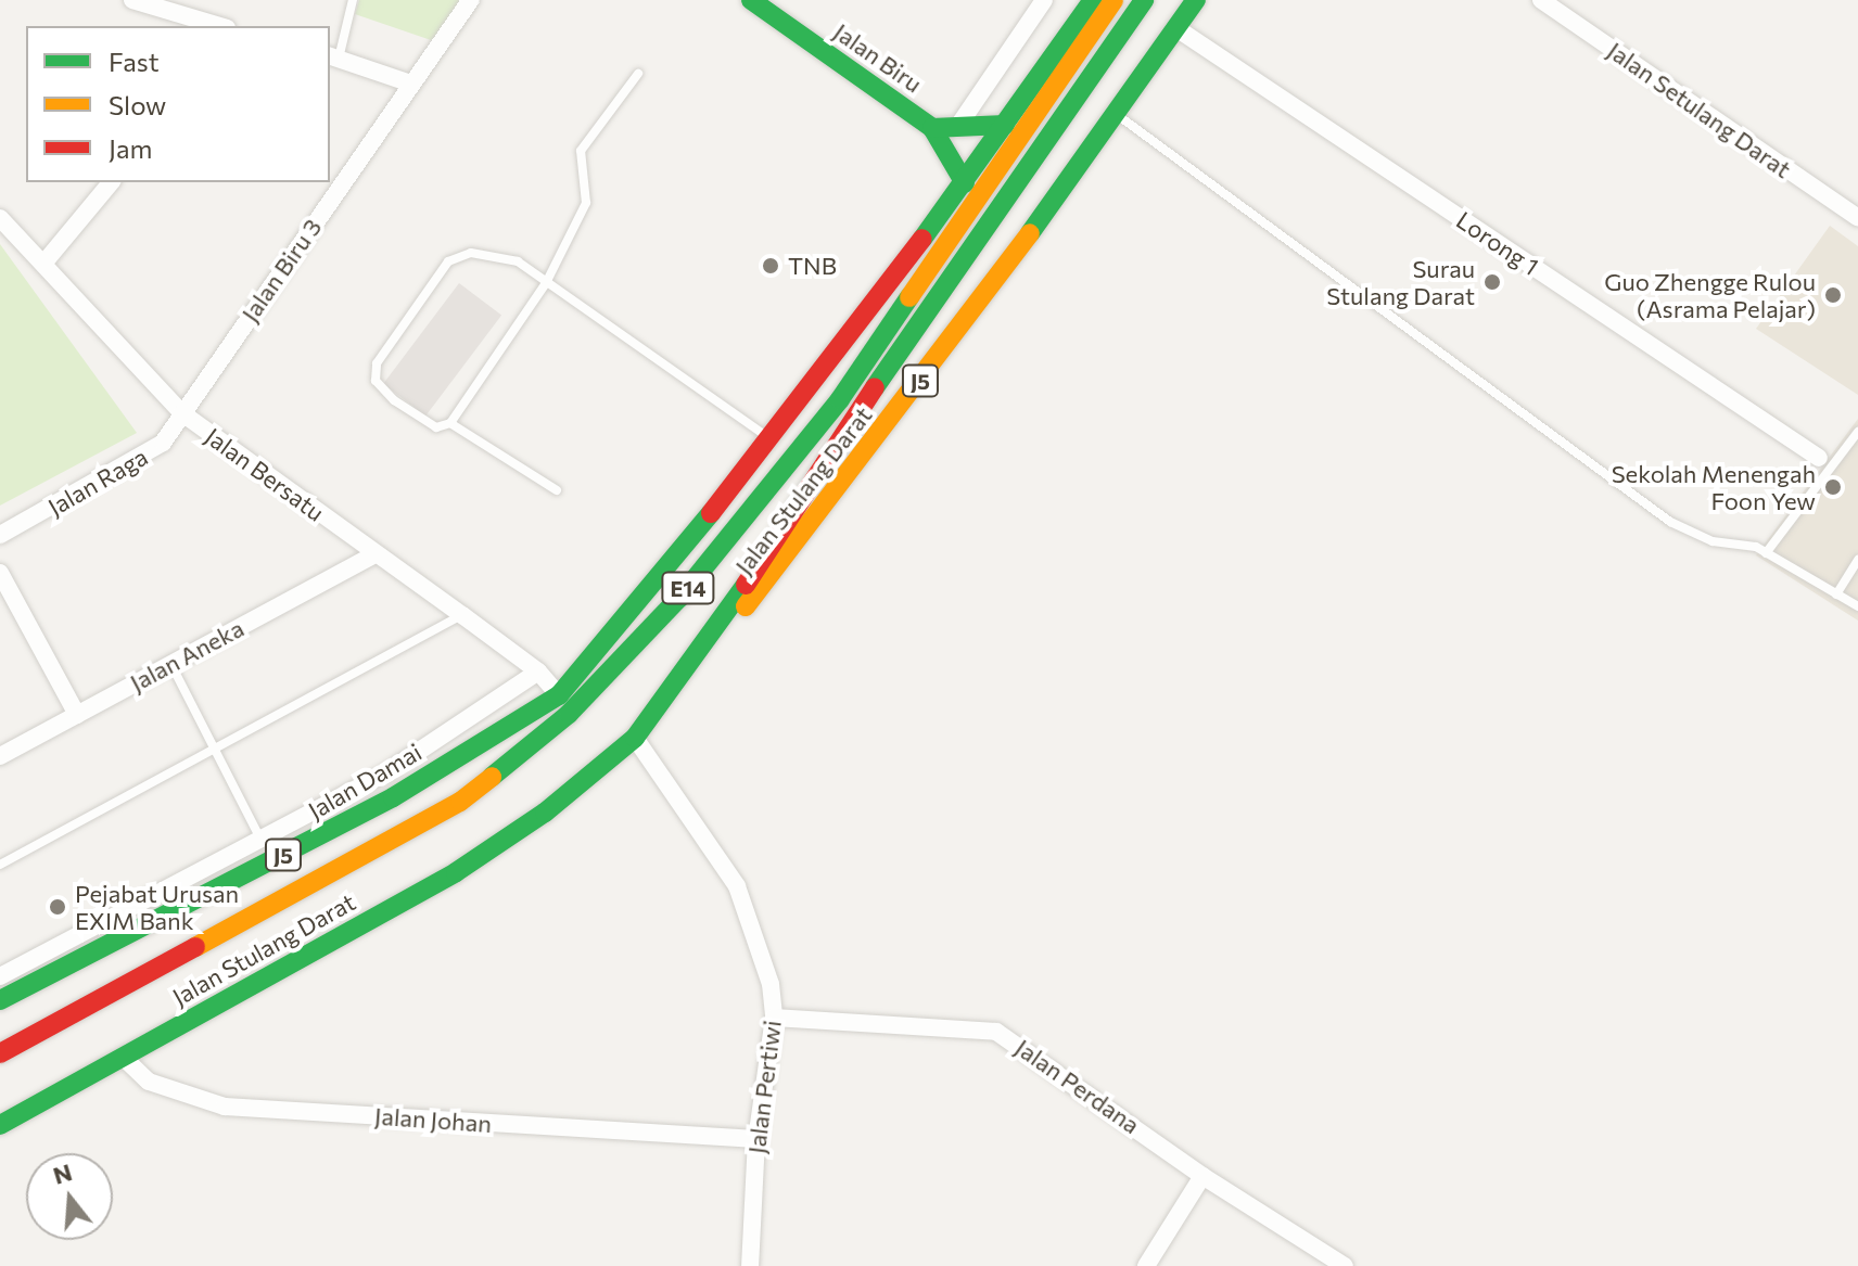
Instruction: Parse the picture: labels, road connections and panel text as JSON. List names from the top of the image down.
{
  "streets": {
    "main road": [
      "Jalan Biru",
      "J5",
      "Jalan Stulang Darat",
      "E14"
    ],
    "street": [
      "Jalan Setulang Darat",
      "Lorong 1",
      "Jalan Biru 3",
      "Jalan Bersatu",
      "Jalan Raga",
      "Jalan Aneka",
      "Jalan Damai",
      "Jalan Perdana",
      "Jalan Pertiwi",
      "Jalan Johan"
    ]
  },
  "crossings": [
    ["Jalan Biru", "J5"],
    ["Lorong 1", "Jalan Stulang Darat"],
    ["Jalan Biru 3", "Jalan Bersatu"],
    ["Jalan Biru 3", "Jalan Raga"],
    ["J5", "Jalan Bersatu"],
    ["Jalan Bersatu", "Jalan Raga"],
    ["Jalan Bersatu", "Jalan Aneka"],
    ["Jalan Bersatu", "Jalan Damai"],
    ["Jalan Stulang Darat", "E14"],
    ["Jalan Stulang Darat", "Jalan Pertiwi"],
    ["Jalan Stulang Darat", "Jalan Johan"],
    ["Jalan Perdana", "Jalan Pertiwi"],
    ["Jalan Pertiwi", "Jalan Johan"]
  ],
  "places": [
    "TNB",
    "Surau Stulang Darat",
    "Guo Zhengge Rulou (Asrama Pelajar)",
    "Sekolah Menengah Foon Yew",
    "Pejabat Urusan EXIM Bank"
  ],
  "legend": ["Fast", "Slow", "Jam"],
  "north": "top"
}
